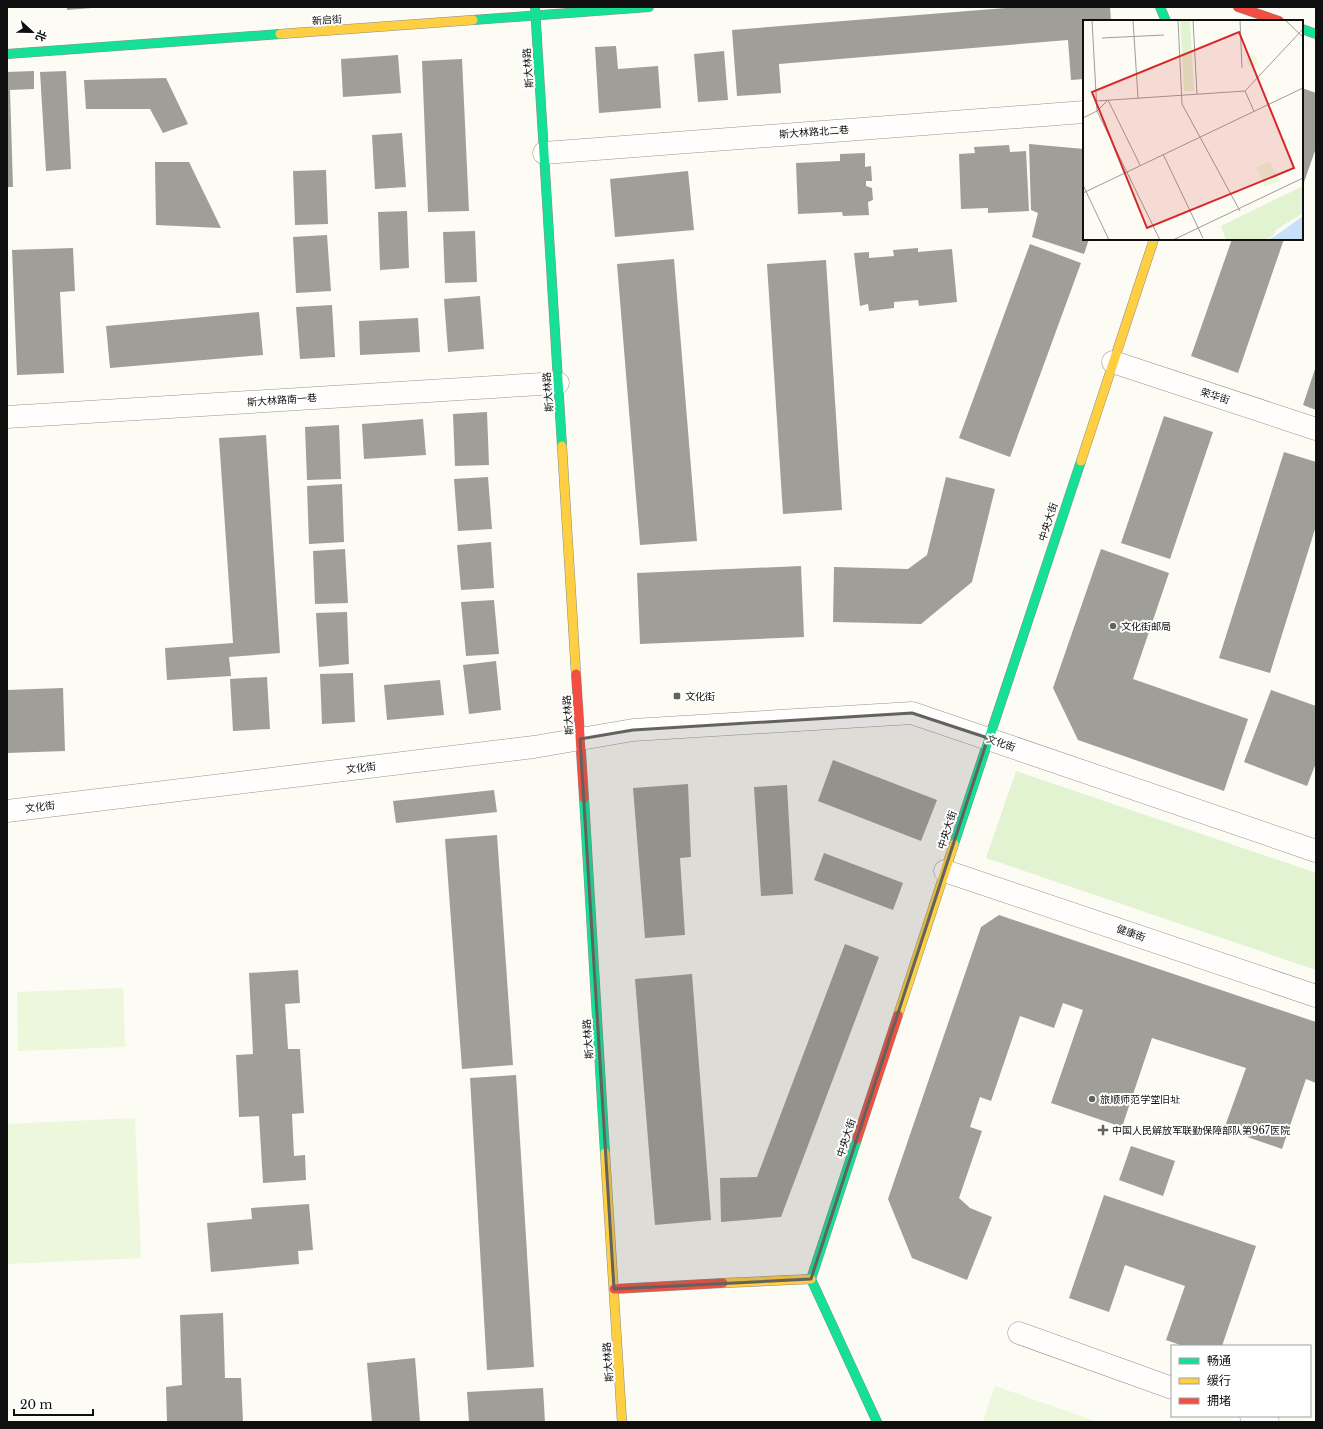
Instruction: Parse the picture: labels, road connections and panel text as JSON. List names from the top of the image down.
{
  "streets": {
    "street": [
      "新启街",
      "斯大林路",
      "斯大林路北二巷",
      "荣华街",
      "斯大林路南一巷",
      "中央大街",
      "文化街",
      "健康街"
    ]
  },
  "crossings": [
    ["新启街", "斯大林路"],
    ["斯大林路", "斯大林路北二巷"],
    ["斯大林路", "斯大林路南一巷"],
    ["斯大林路", "文化街"],
    ["荣华街", "中央大街"],
    ["中央大街", "文化街"],
    ["中央大街", "健康街"]
  ],
  "places": {
    "other": ["文化街邮局", "旅顺师范学堂旧址"],
    "transit": ["文化街"],
    "health": ["中国人民解放军联勤保障部队第967医院"]
  },
  "legend": ["畅通", "缓行", "拥堵"],
  "scale_bar": "20 m",
  "north": "right"
}
